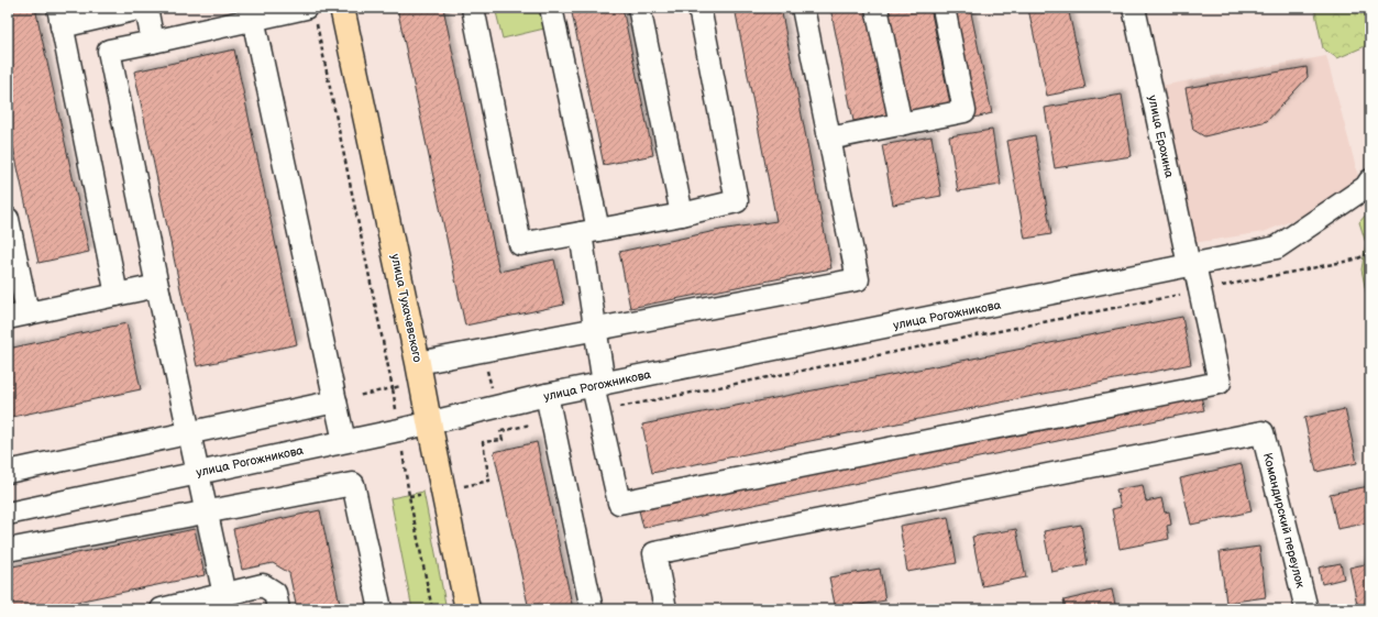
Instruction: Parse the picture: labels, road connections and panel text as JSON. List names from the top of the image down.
{
  "streets": {
    "main road": ["улица Тухачевского"],
    "street": ["улица Ерохина", "улица Рогожникова", "Командирский переулок"]
  },
  "crossings": [
    ["улица Ерохина", "улица Рогожникова"],
    ["улица Тухачевского", "улица Рогожникова"]
  ]
}
